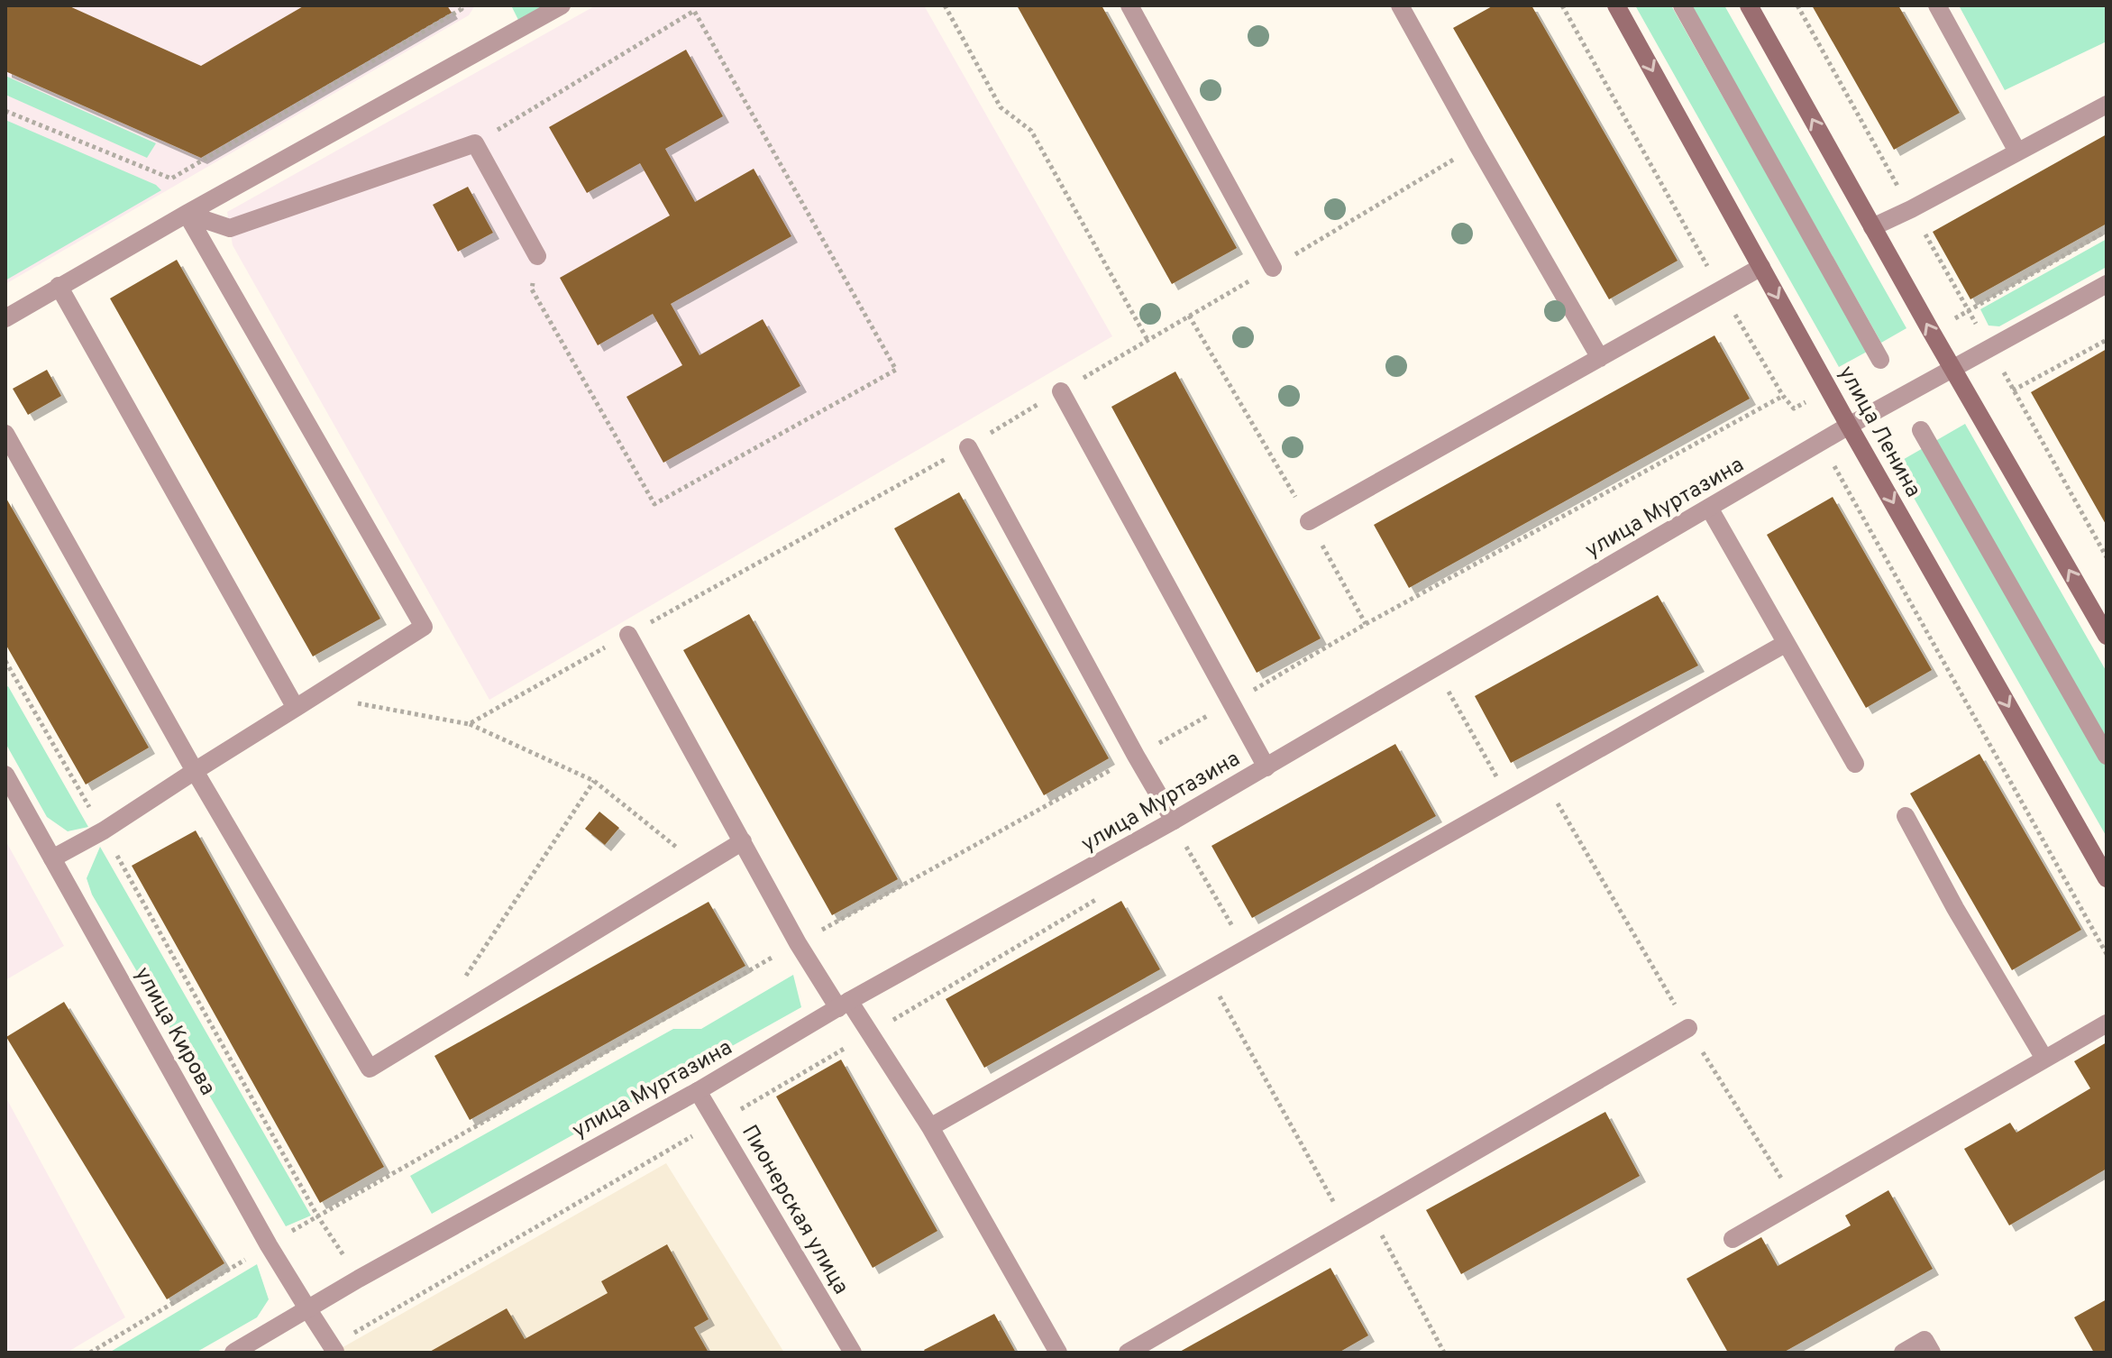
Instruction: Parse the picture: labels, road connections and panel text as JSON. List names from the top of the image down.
{
  "streets": {
    "main road": ["улица Ленина"],
    "street": ["улица Муртазина", "улица Кирова", "Пионерская улица"]
  },
  "crossings": [
    ["улица Ленина", "улица Муртазина"],
    ["улица Муртазина", "улица Кирова"],
    ["улица Муртазина", "Пионерская улица"]
  ]
}
